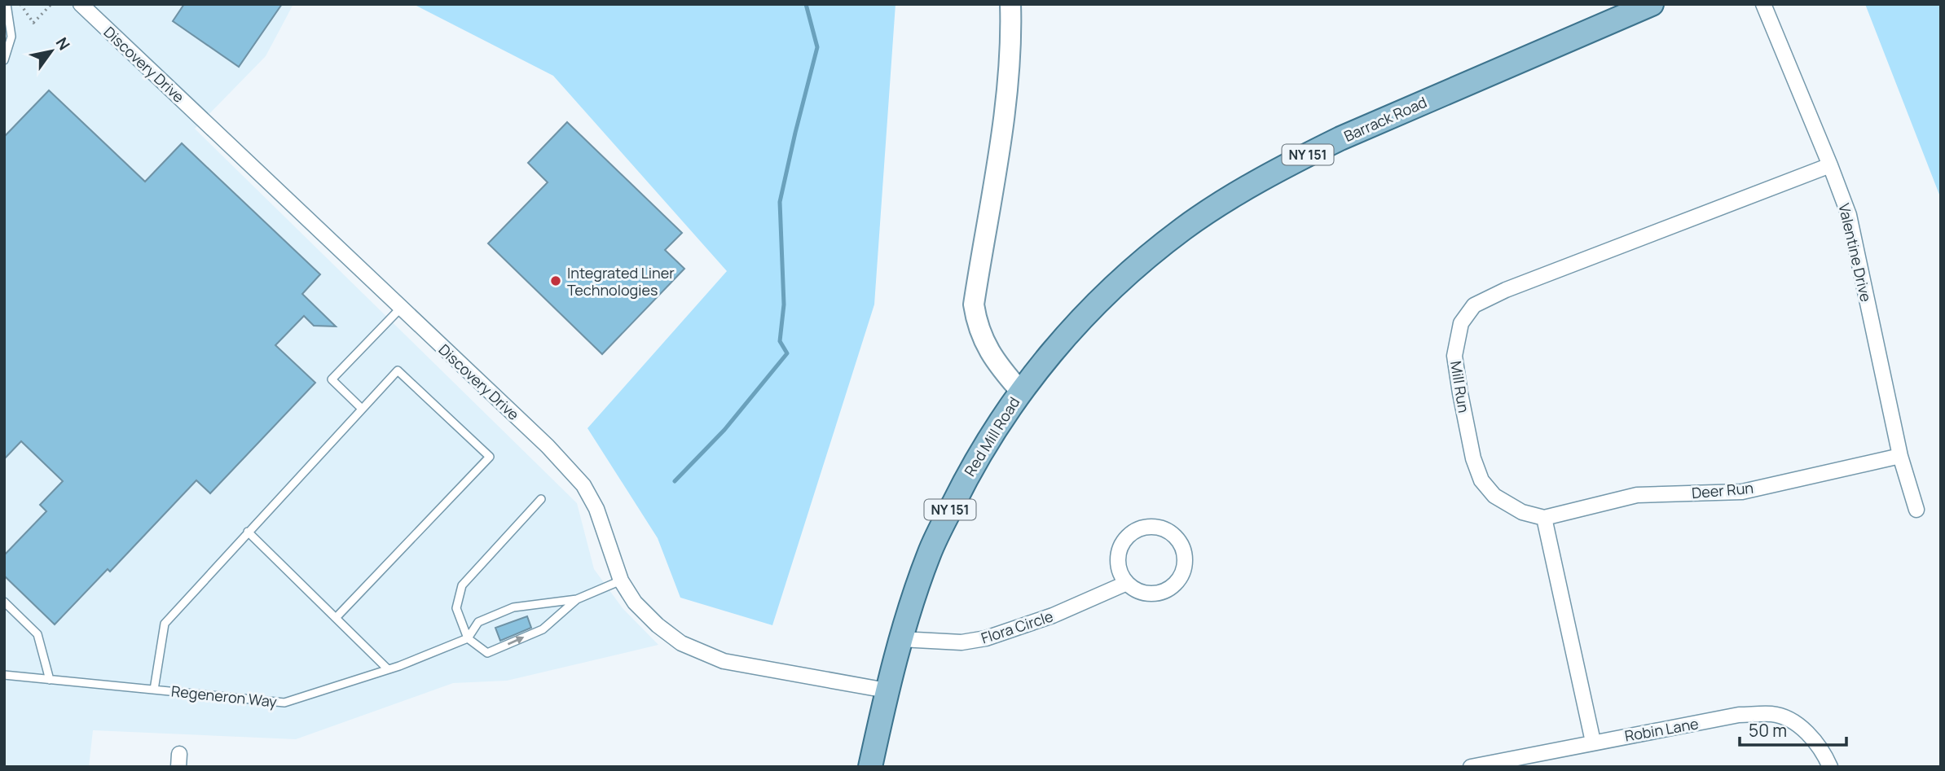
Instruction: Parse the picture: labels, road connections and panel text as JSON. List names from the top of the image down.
{
  "streets": {
    "main road": ["Barrack Road", "NY 151", "Red Mill Road"],
    "street": [
      "Discovery Drive",
      "Valentine Drive",
      "Mill Run",
      "Deer Run",
      "Flora Circle",
      "Robin Lane"
    ],
    "lane": ["Regeneron Way"]
  },
  "crossings": [
    ["Discovery Drive", "Red Mill Road"],
    ["Discovery Drive", "Regeneron Way"],
    ["Barrack Road", "Red Mill Road"],
    ["Valentine Drive", "Mill Run"],
    ["Valentine Drive", "Deer Run"],
    ["Mill Run", "Deer Run"],
    ["Red Mill Road", "Flora Circle"]
  ],
  "places": ["Integrated Liner Technologies"],
  "scale_bar": "50 m",
  "north": "top right"
}
